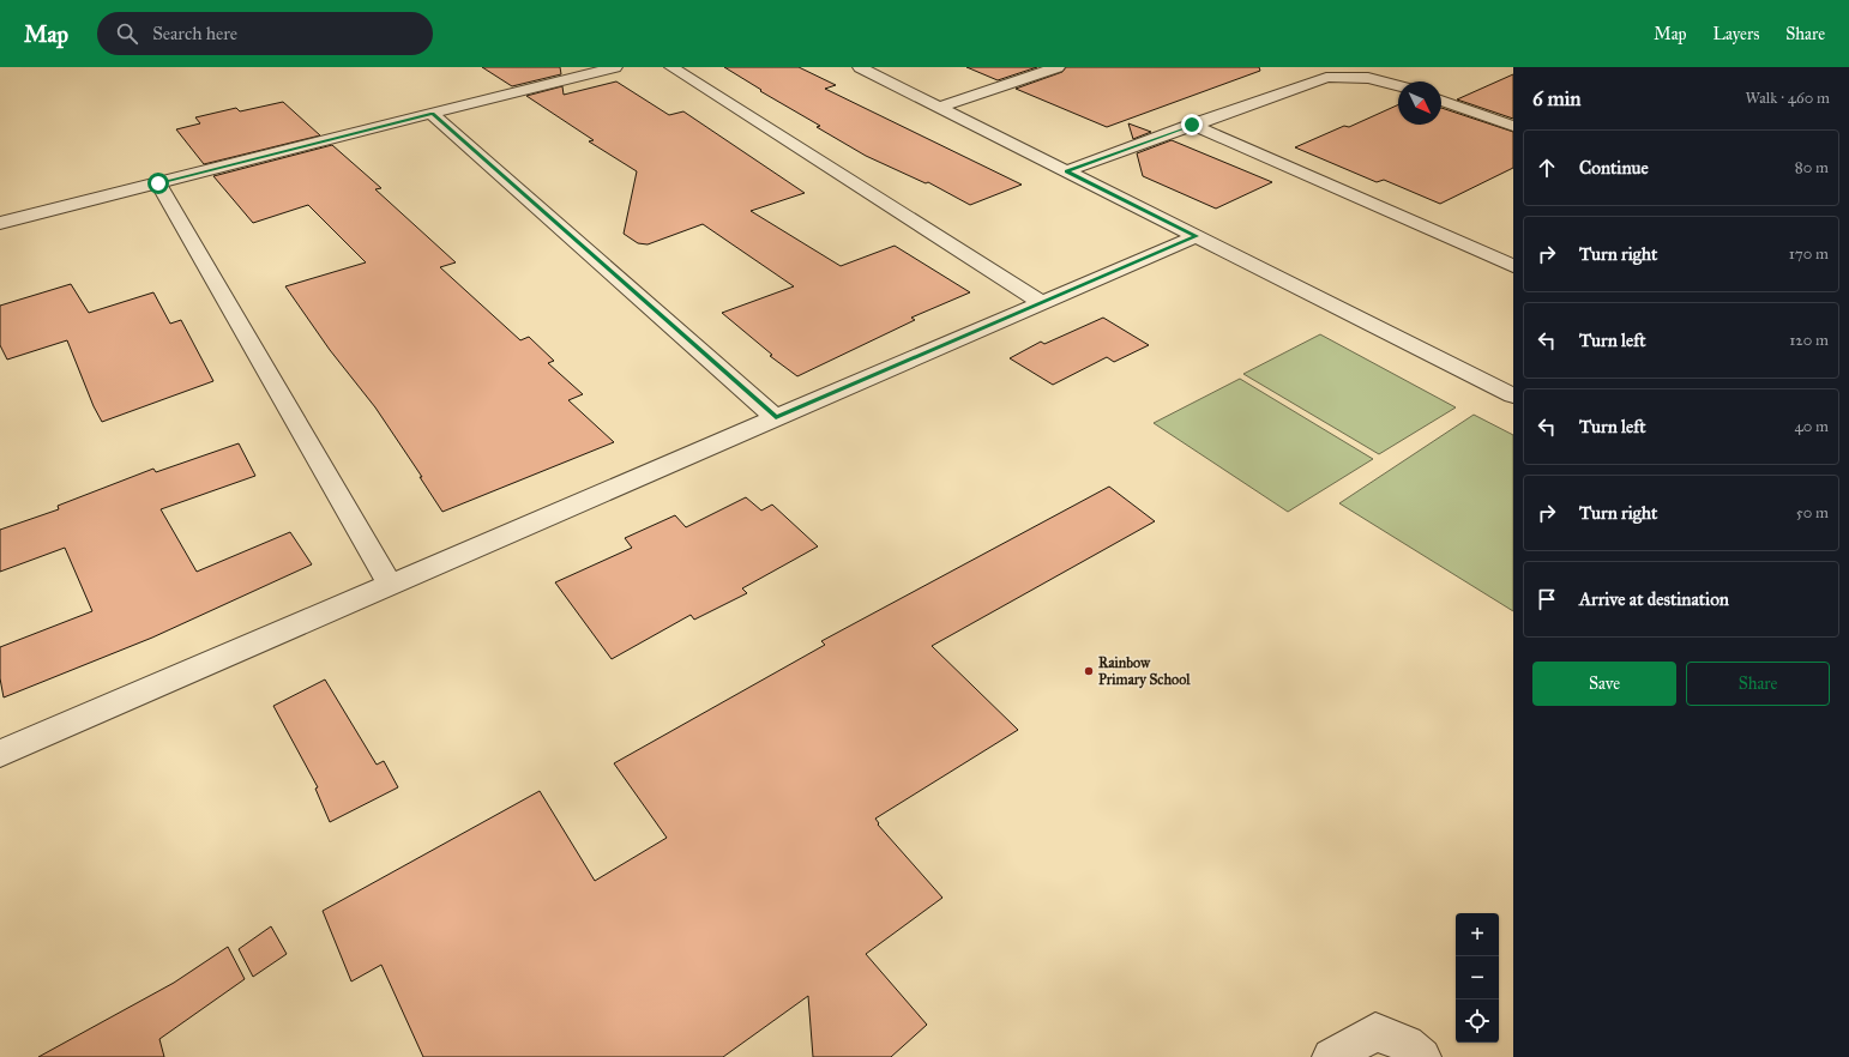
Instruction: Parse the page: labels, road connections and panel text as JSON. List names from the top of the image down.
{
  "places": ["Rainbow Primary School"],
  "north": "bottom right",
  "page": {
    "header": "Map",
    "search": "Search here",
    "nav": ["Map", "Layers", "Share"],
    "heading": ["6 min", "Walk · 460 m"],
    "list": [
      ["Continue", "80 m"],
      ["Turn right", "170 m"],
      ["Turn left", "120 m"],
      ["Turn left", "40 m"],
      ["Turn right", "50 m"],
      "Arrive at destination"
    ],
    "buttons": ["Save", "Share"],
    "map_buttons": ["+", "−"]
  }
}
